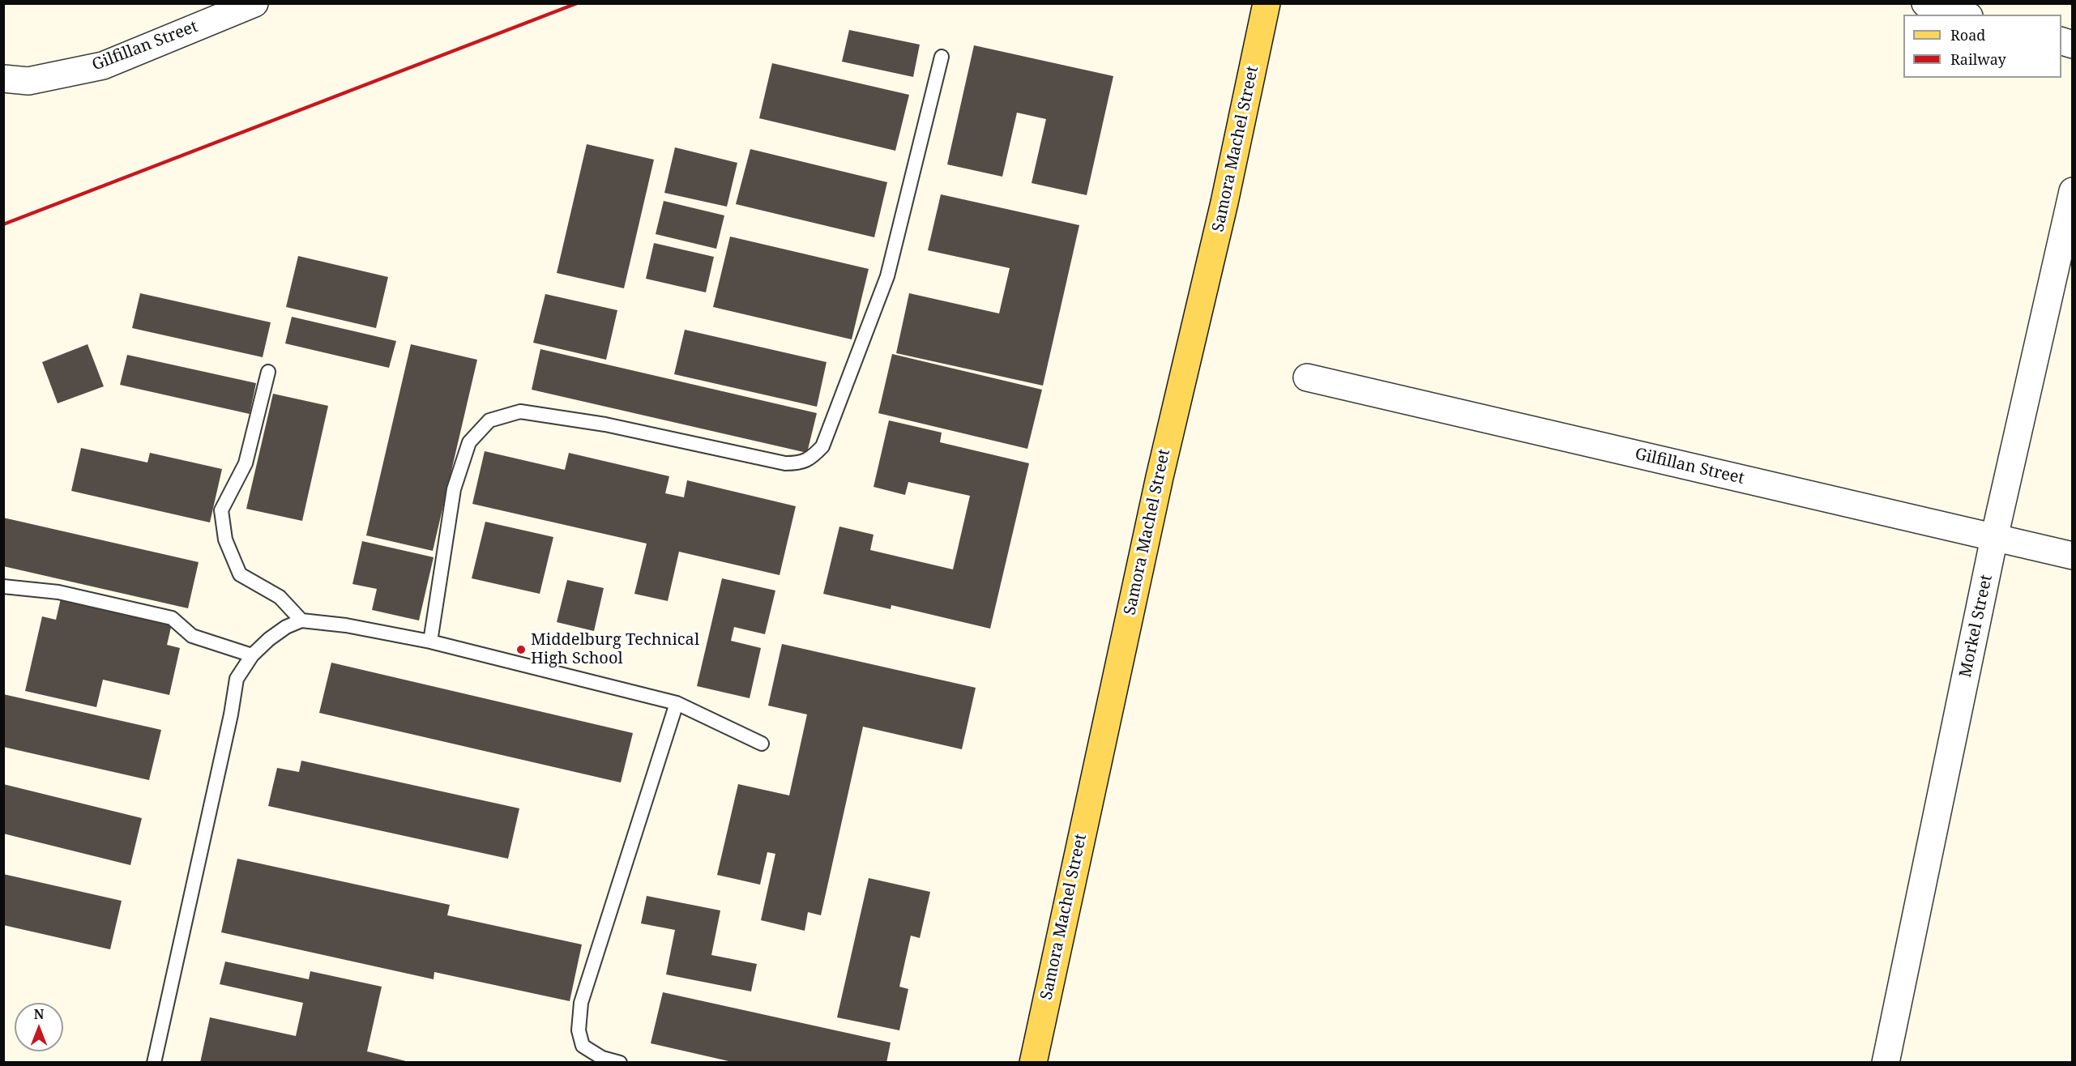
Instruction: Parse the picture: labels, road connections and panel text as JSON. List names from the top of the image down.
{
  "streets": {
    "main road": ["Samora Machel Street"],
    "street": ["Gilfillan Street", "Morkel Street"]
  },
  "crossings": [
    ["Gilfillan Street", "Morkel Street"]
  ],
  "places": ["Middelburg Technical High School"],
  "legend": ["Road", "Railway"],
  "north": "top"
}
